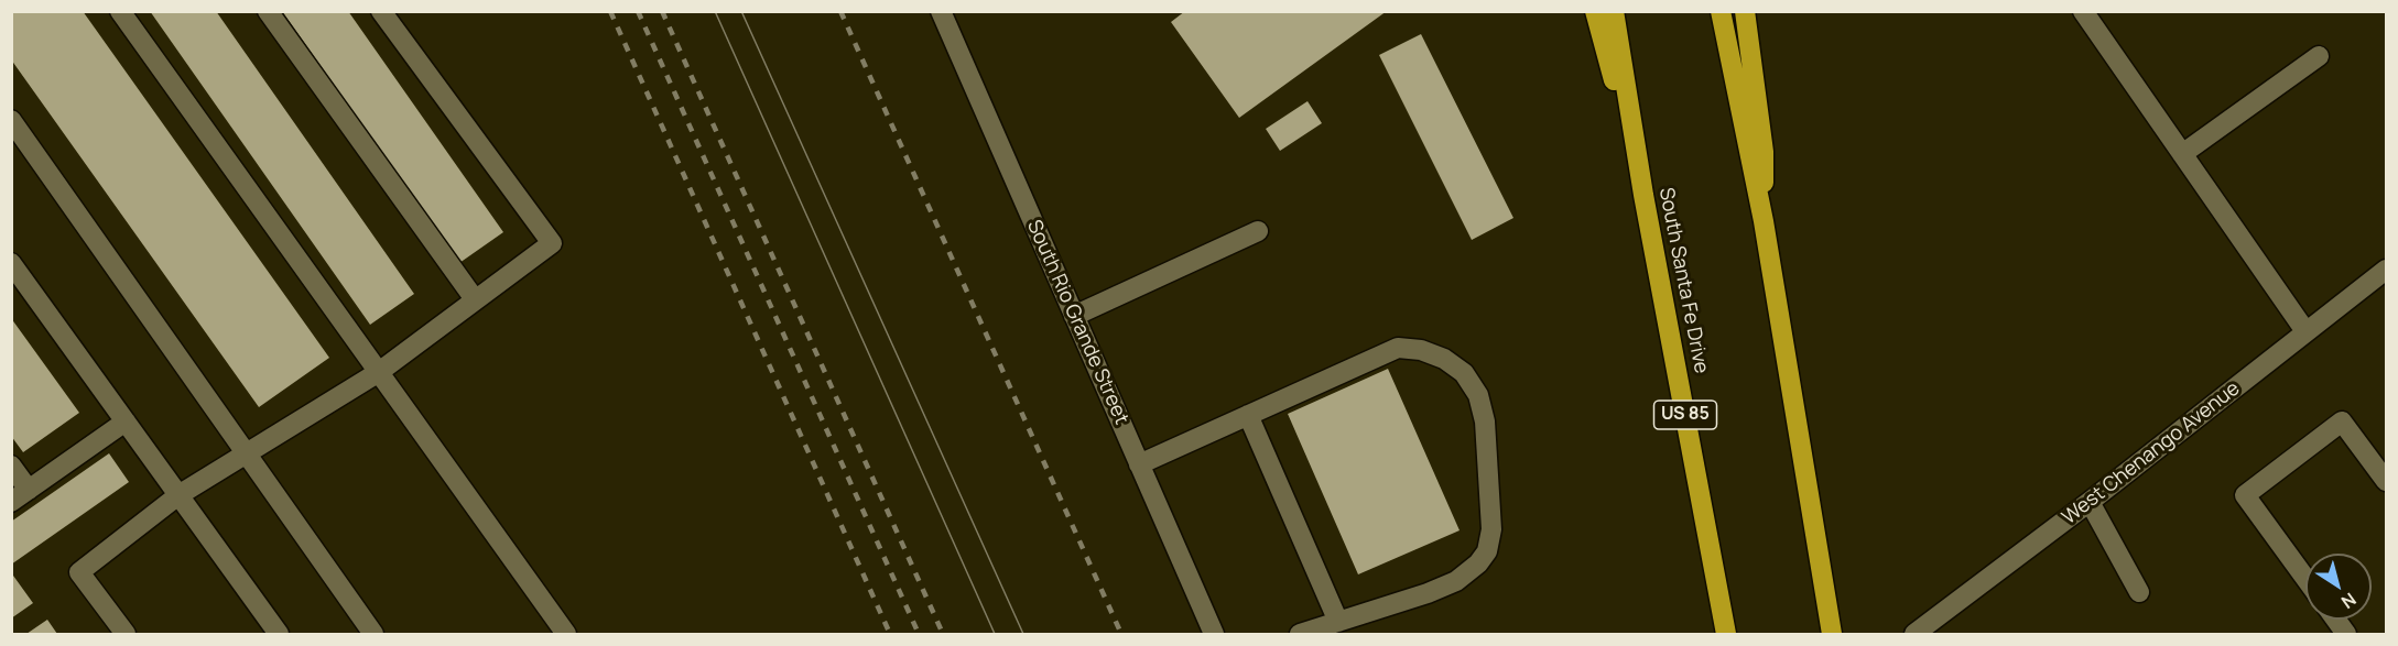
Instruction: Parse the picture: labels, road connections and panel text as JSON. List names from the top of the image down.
{
  "streets": {
    "highway": ["South Santa Fe Drive", "US 85"],
    "street": ["South Rio Grande Street", "West Chenango Avenue"]
  },
  "north": "bottom right"
}
